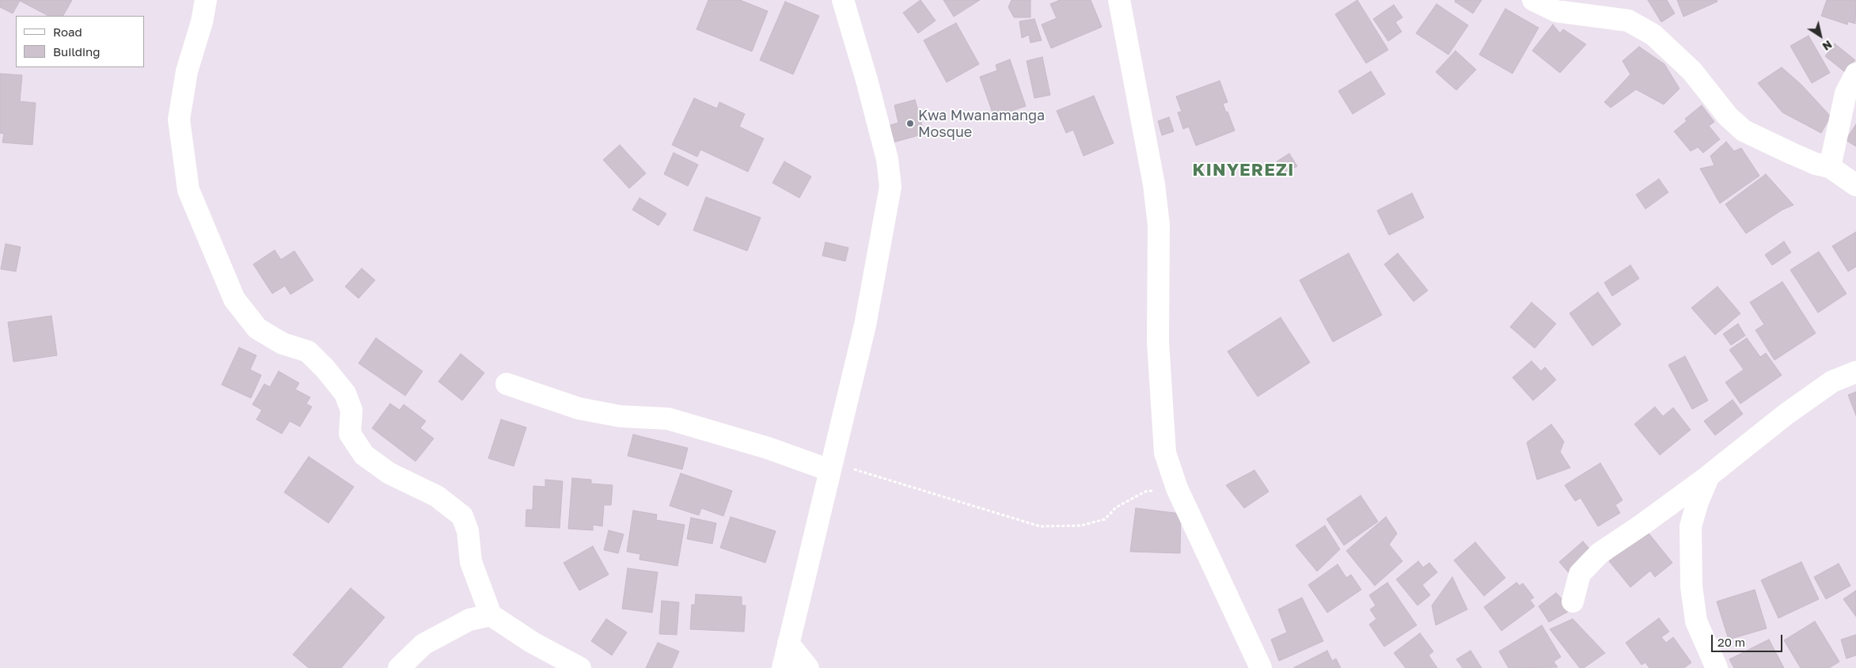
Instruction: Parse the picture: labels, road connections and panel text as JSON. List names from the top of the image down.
{
  "districts": ["KINYEREZI"],
  "places": ["Kwa Mwanamanga Mosque"],
  "legend": ["Road", "Building"],
  "scale_bar": "20 m",
  "north": "bottom right"
}
